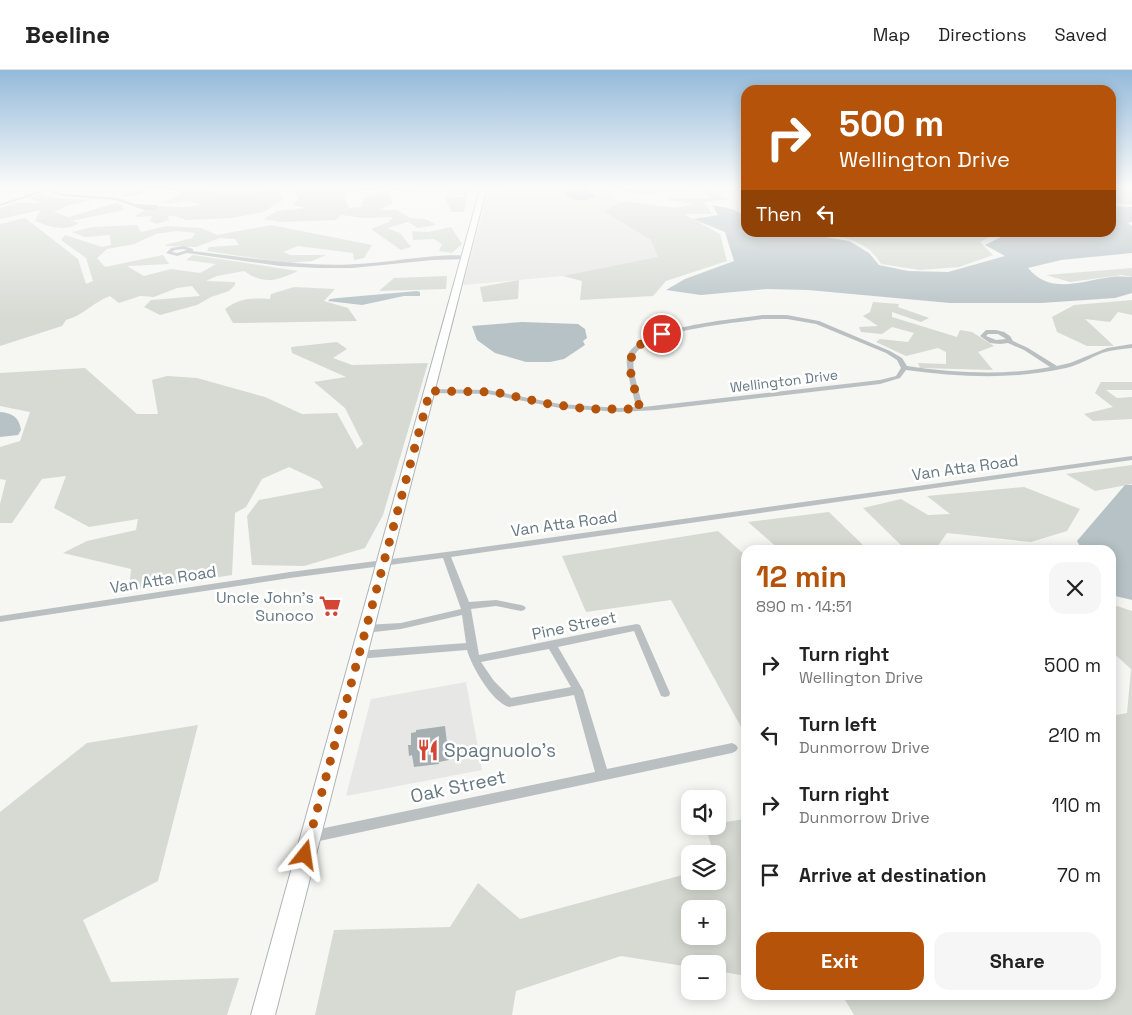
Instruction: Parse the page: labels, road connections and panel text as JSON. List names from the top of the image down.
{
  "streets": {
    "street": [
      "Wellington Drive",
      "Van Atta Road",
      "Pine Street",
      "Oak Street"
    ]
  },
  "places": {
    "supermarket": ["Uncle John's Sunoco"],
    "restaurant": ["Spagnuolo's"]
  },
  "page": {
    "header": "Beeline",
    "nav": ["Map", "Directions", "Saved"],
    "turn": ["500 m", "Wellington Drive"],
    "then": "Then",
    "heading": ["12 min", "890 m · 14:51"],
    "list": [
      {
        "name": "Turn right",
        "note": "Wellington Drive",
        "value": "500 m"
      },
      {
        "name": "Turn left",
        "note": "Dunmorrow Drive",
        "value": "210 m"
      },
      {
        "name": "Turn right",
        "note": "Dunmorrow Drive",
        "value": "110 m"
      },
      {
        "name": "Arrive at destination",
        "value": "70 m"
      }
    ],
    "map_buttons": ["+", "−"],
    "buttons": ["Exit", "Share"]
  }
}
